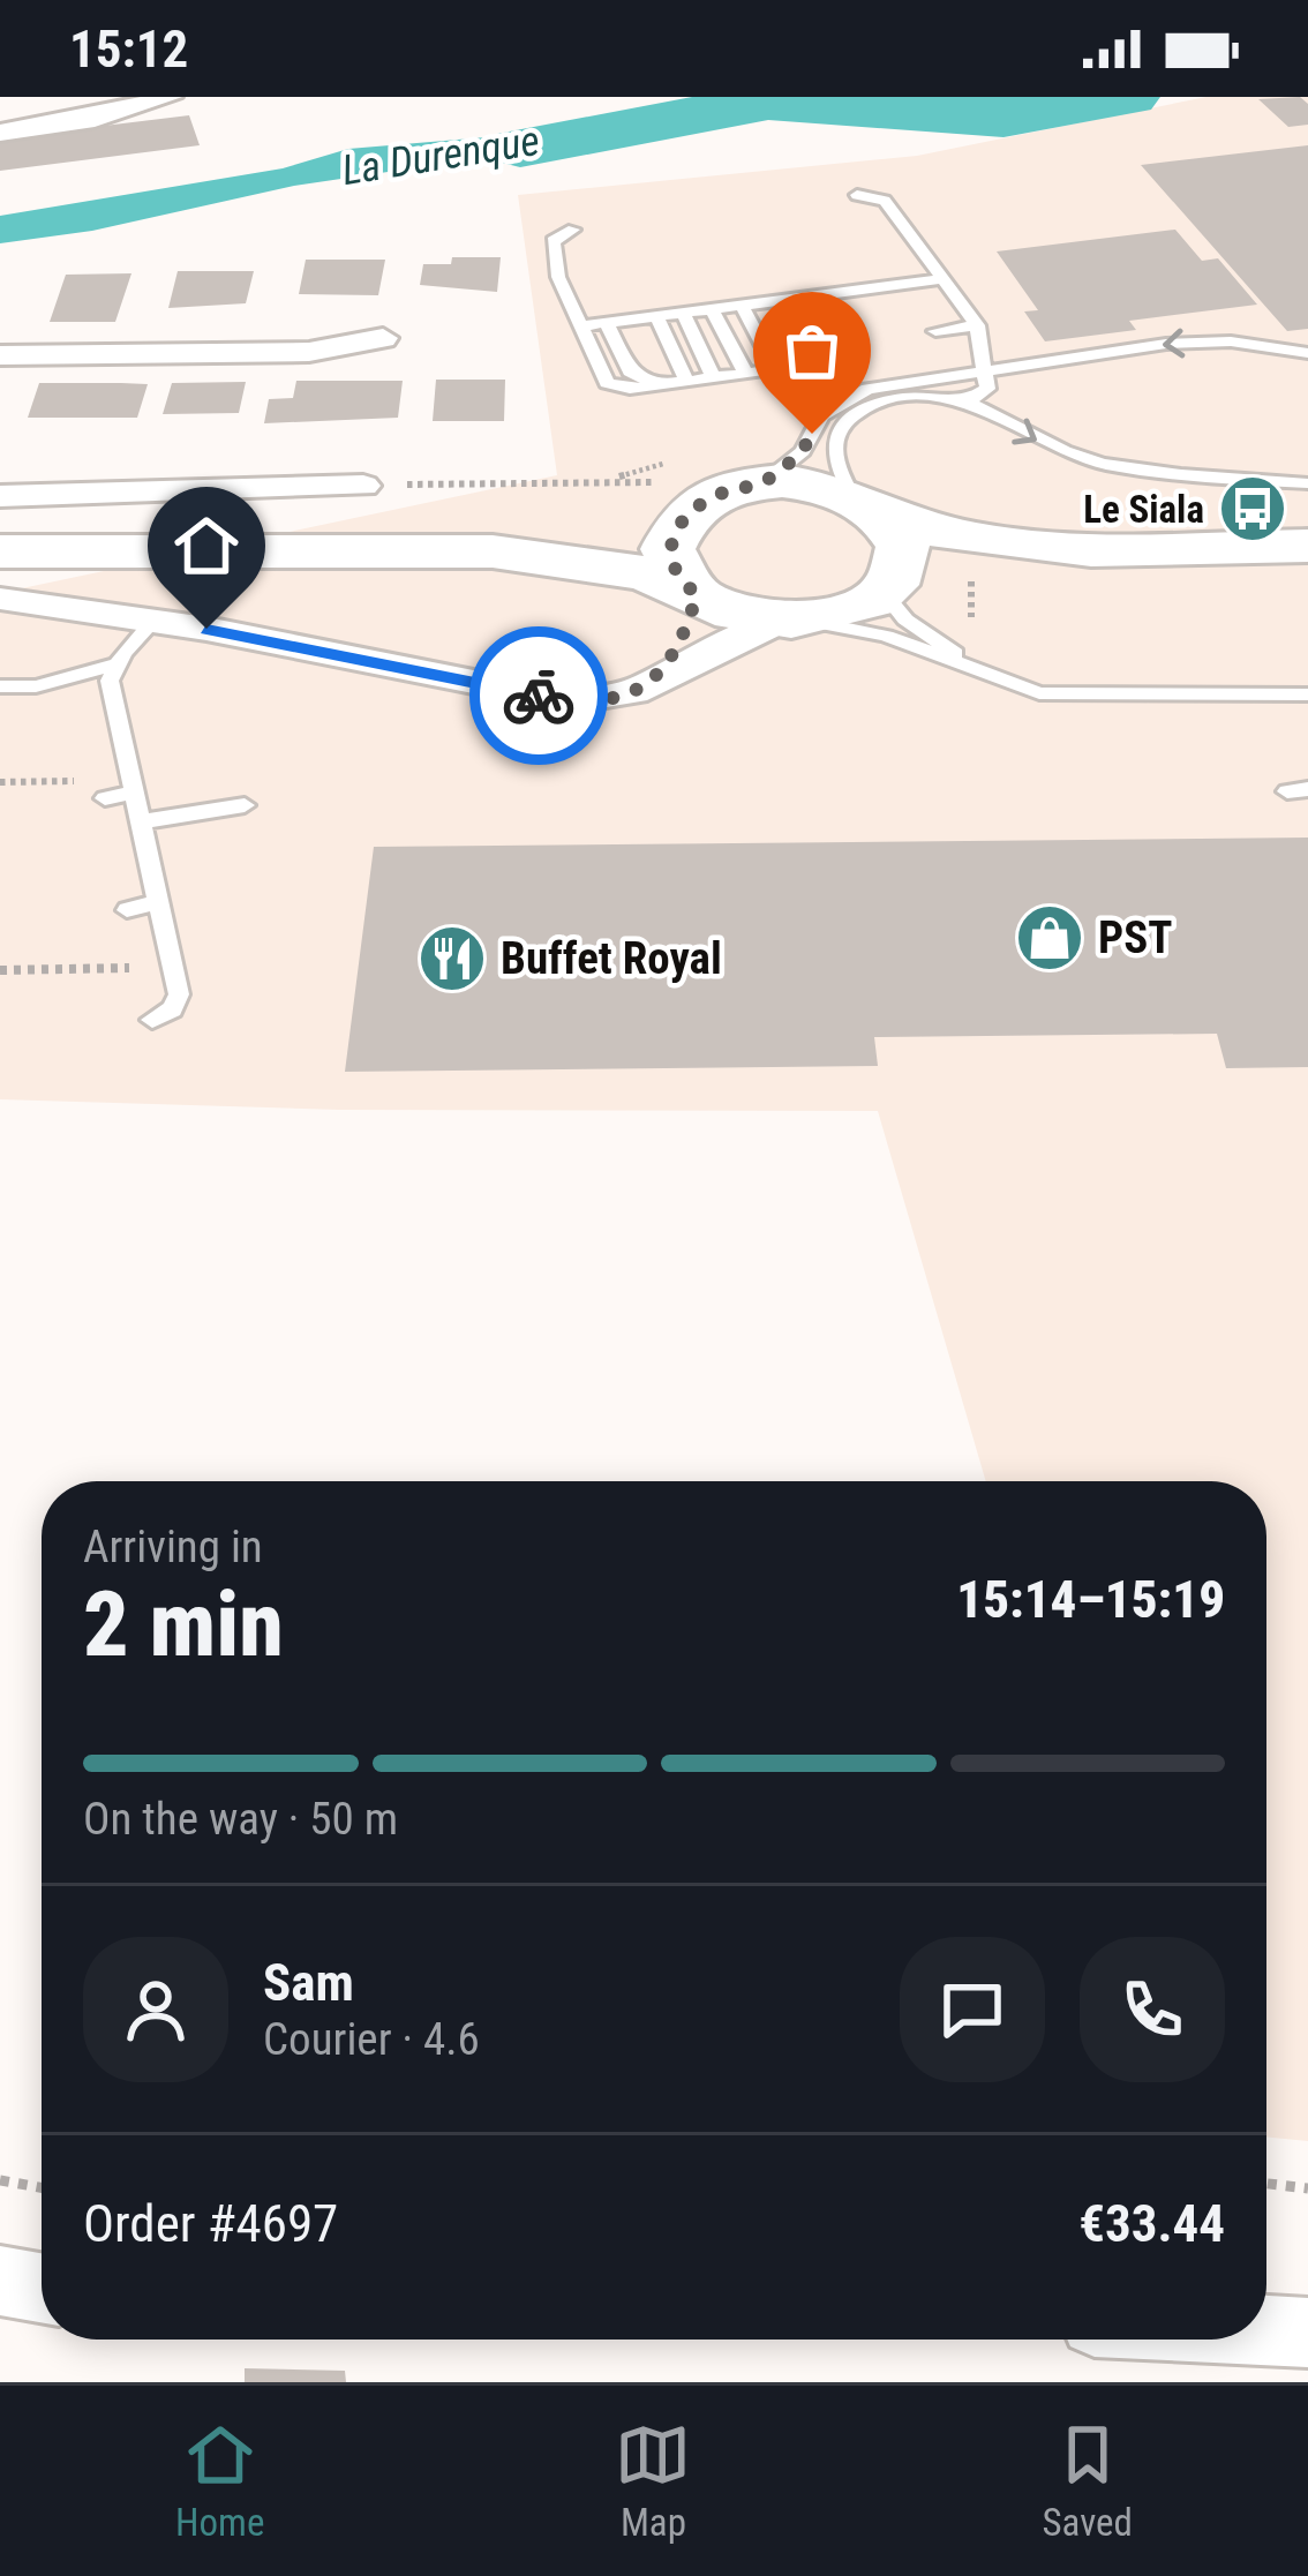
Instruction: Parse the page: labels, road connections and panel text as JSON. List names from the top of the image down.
{
  "water": ["La Durenque"],
  "places": {
    "bus stop": ["Le Siala"],
    "shop": ["PST"],
    "restaurant": ["Buffet Royal"]
  },
  "page": {
    "status": "15:12",
    "heading": ["2 min", "Arriving in", "15:14–15:19"],
    "panel": [
      "Sam",
      "Courier · 4.6",
      "Order #4697",
      "€33.44"
    ],
    "bar": "On the way · 50 m",
    "tabs": ["Home", "Map", "Saved"]
  }
}
